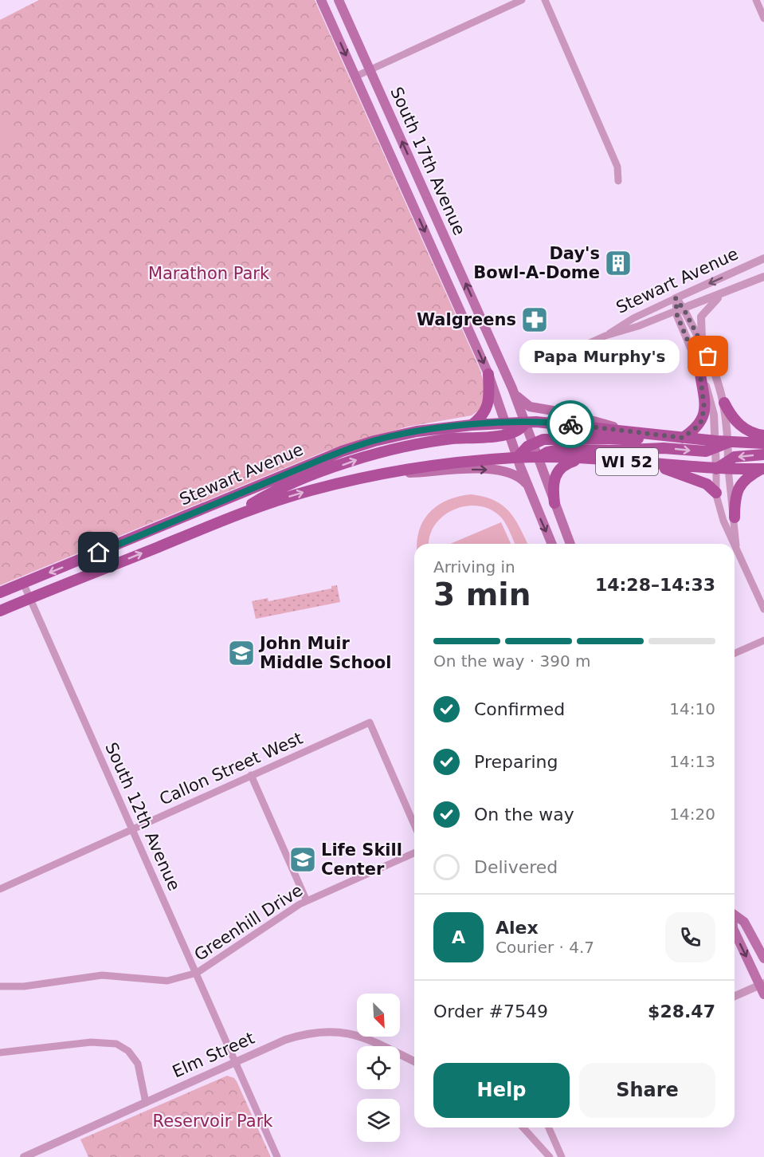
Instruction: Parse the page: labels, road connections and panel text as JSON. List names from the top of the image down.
{
  "streets": {
    "main road": ["South 17th Avenue", "Stewart Avenue", "WI 52"],
    "street": [
      "Callon Street West",
      "South 12th Avenue",
      "Greenhill Drive",
      "Elm Street"
    ]
  },
  "crossings": [
    ["South 17th Avenue", "Stewart Avenue"],
    ["South 17th Avenue", "WI 52"],
    ["Stewart Avenue", "WI 52"],
    ["Stewart Avenue", "South 12th Avenue"],
    ["Callon Street West", "South 12th Avenue"],
    ["South 12th Avenue", "Greenhill Drive"],
    ["South 12th Avenue", "Elm Street"]
  ],
  "parks": ["Marathon Park", "Reservoir Park"],
  "places": {
    "building": ["Day's Bowl-A-Dome"],
    "pharmacy": ["Walgreens"],
    "other": ["Papa Murphy's"],
    "school or university": ["John Muir Middle School", "Life Skill Center"]
  },
  "north": "bottom right",
  "page": {
    "bubble": "Papa Murphy's",
    "heading": ["3 min", "Arriving in", "14:28–14:33"],
    "panel": [
      "Alex",
      "Courier · 4.7",
      "Order #7549",
      "$28.47"
    ],
    "bar": "On the way · 390 m",
    "list": [
      ["Confirmed", "14:10"],
      ["Preparing", "14:13"],
      ["On the way", "14:20"],
      "Delivered"
    ],
    "round": "A",
    "buttons": ["Help", "Share"]
  }
}
